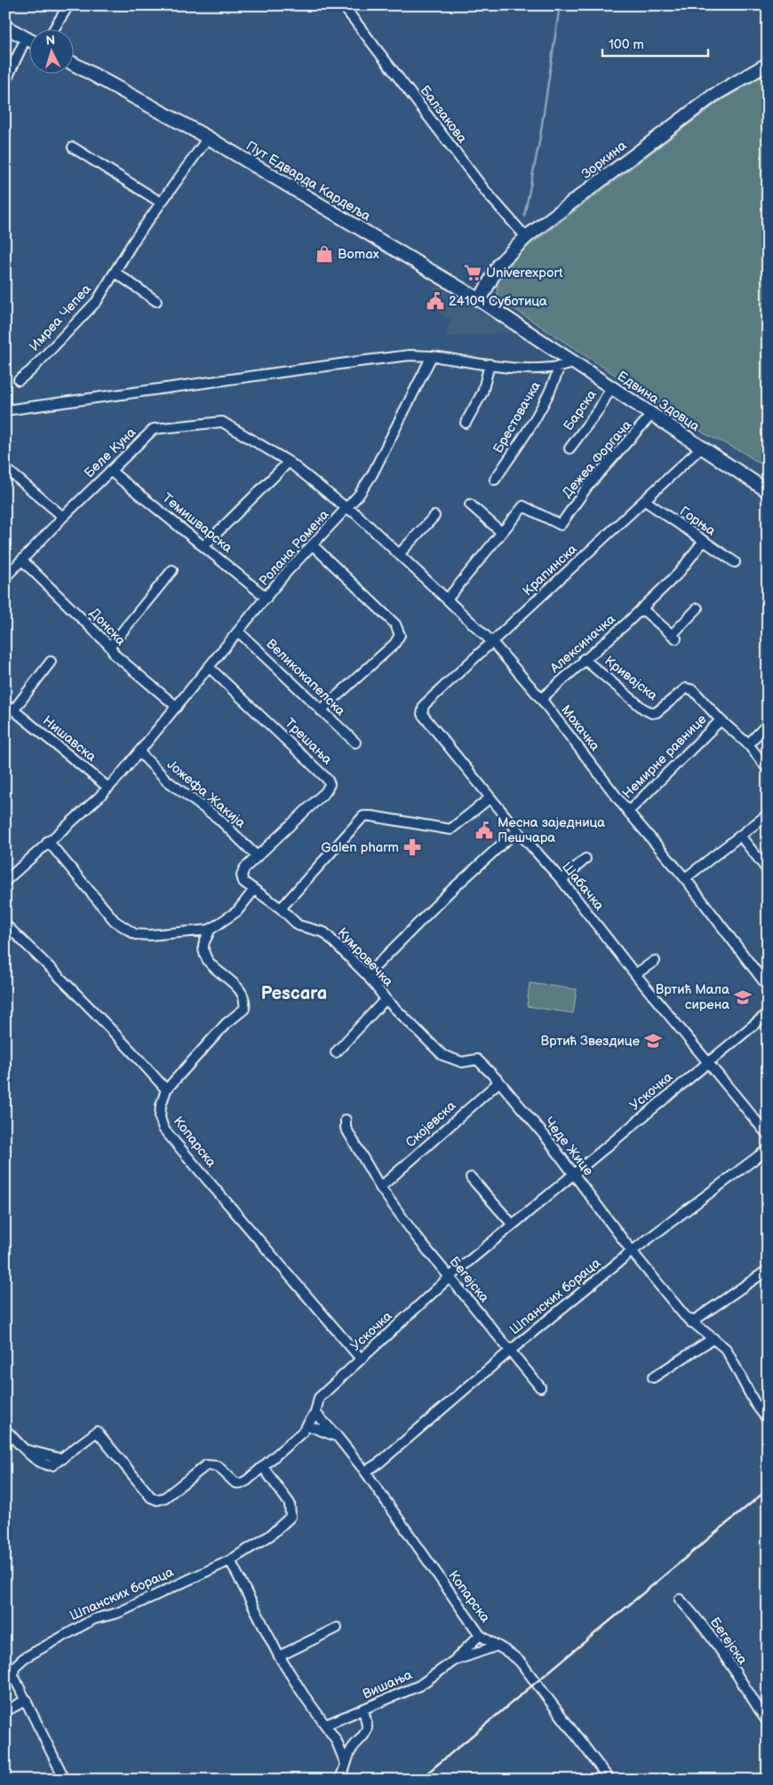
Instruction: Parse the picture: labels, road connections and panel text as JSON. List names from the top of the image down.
{
  "streets": {
    "main road": ["Зоркина", "Пут Едварда Кардеља", "Едвина Здовца"],
    "street": [
      "Балзакова",
      "Имреа Чепеа",
      "Барска",
      "Брестовачка",
      "Беле Куна",
      "Дежеа Форгача",
      "Горња",
      "Темишварска",
      "Ролана Ромена",
      "Крапинска",
      "Донска",
      "Алексиначка",
      "Великокапелска",
      "Кривајска",
      "Мохачка",
      "Нишавска",
      "Трешања",
      "Немирне равнице",
      "Јожефа Жакија",
      "Шабачка",
      "Кумровечка",
      "Ускочка",
      "Скојевска",
      "Копарска",
      "Чеде Жице",
      "Бегејска",
      "Шпанских бораца",
      "Вишања"
    ]
  },
  "crossings": [
    ["Балзакова", "Зоркина"],
    ["Зоркина", "Пут Едварда Кардеља"],
    ["Пут Едварда Кардеља", "Имреа Чепеа"],
    ["Пут Едварда Кардеља", "Едвина Здовца"],
    ["Едвина Здовца", "Барска"],
    ["Едвина Здовца", "Дежеа Форгача"],
    ["Едвина Здовца", "Крапинска"],
    ["Беле Куна", "Темишварска"],
    ["Беле Куна", "Ролана Ромена"],
    ["Беле Куна", "Донска"],
    ["Беле Куна", "Мохачка"],
    ["Дежеа Форгача", "Мохачка"],
    ["Горња", "Крапинска"],
    ["Горња", "Алексиначка"],
    ["Темишварска", "Ролана Ромена"],
    ["Ролана Ромена", "Донска"],
    ["Ролана Ромена", "Великокапелска"],
    ["Ролана Ромена", "Мохачка"],
    ["Ролана Ромена", "Нишавска"],
    ["Ролана Ромена", "Трешања"],
    ["Ролана Ромена", "Јожефа Жакија"],
    ["Крапинска", "Мохачка"],
    ["Крапинска", "Шабачка"],
    ["Алексиначка", "Кривајска"],
    ["Алексиначка", "Мохачка"],
    ["Кривајска", "Немирне равнице"],
    ["Мохачка", "Немирне равнице"],
    ["Трешања", "Јожефа Жакија"],
    ["Трешања", "Кумровечка"],
    ["Јожефа Жакија", "Кумровечка"],
    ["Шабачка", "Ускочка"],
    ["Кумровечка", "Чеде Жице"],
    ["Ускочка", "Копарска"],
    ["Ускочка", "Чеде Жице"],
    ["Ускочка", "Бегејска"],
    ["Ускочка", "Шпанских бораца"],
    ["Скојевска", "Чеде Жице"],
    ["Скојевска", "Бегејска"],
    ["Копарска", "Шпанских бораца"],
    ["Копарска", "Вишања"],
    ["Чеде Жице", "Шпанских бораца"],
    ["Бегејска", "Шпанских бораца"]
  ],
  "districts": ["Pescara"],
  "places": {
    "shop": ["Bomax"],
    "supermarket": ["Univerexport"],
    "public building": ["24109 Суботица", "Месна заједница Пешчара"],
    "pharmacy": ["Galen pharm"],
    "school or university": ["Вртић Мала сирена", "Вртић Звездице"]
  },
  "scale_bar": "100 m",
  "north": "top"
}
